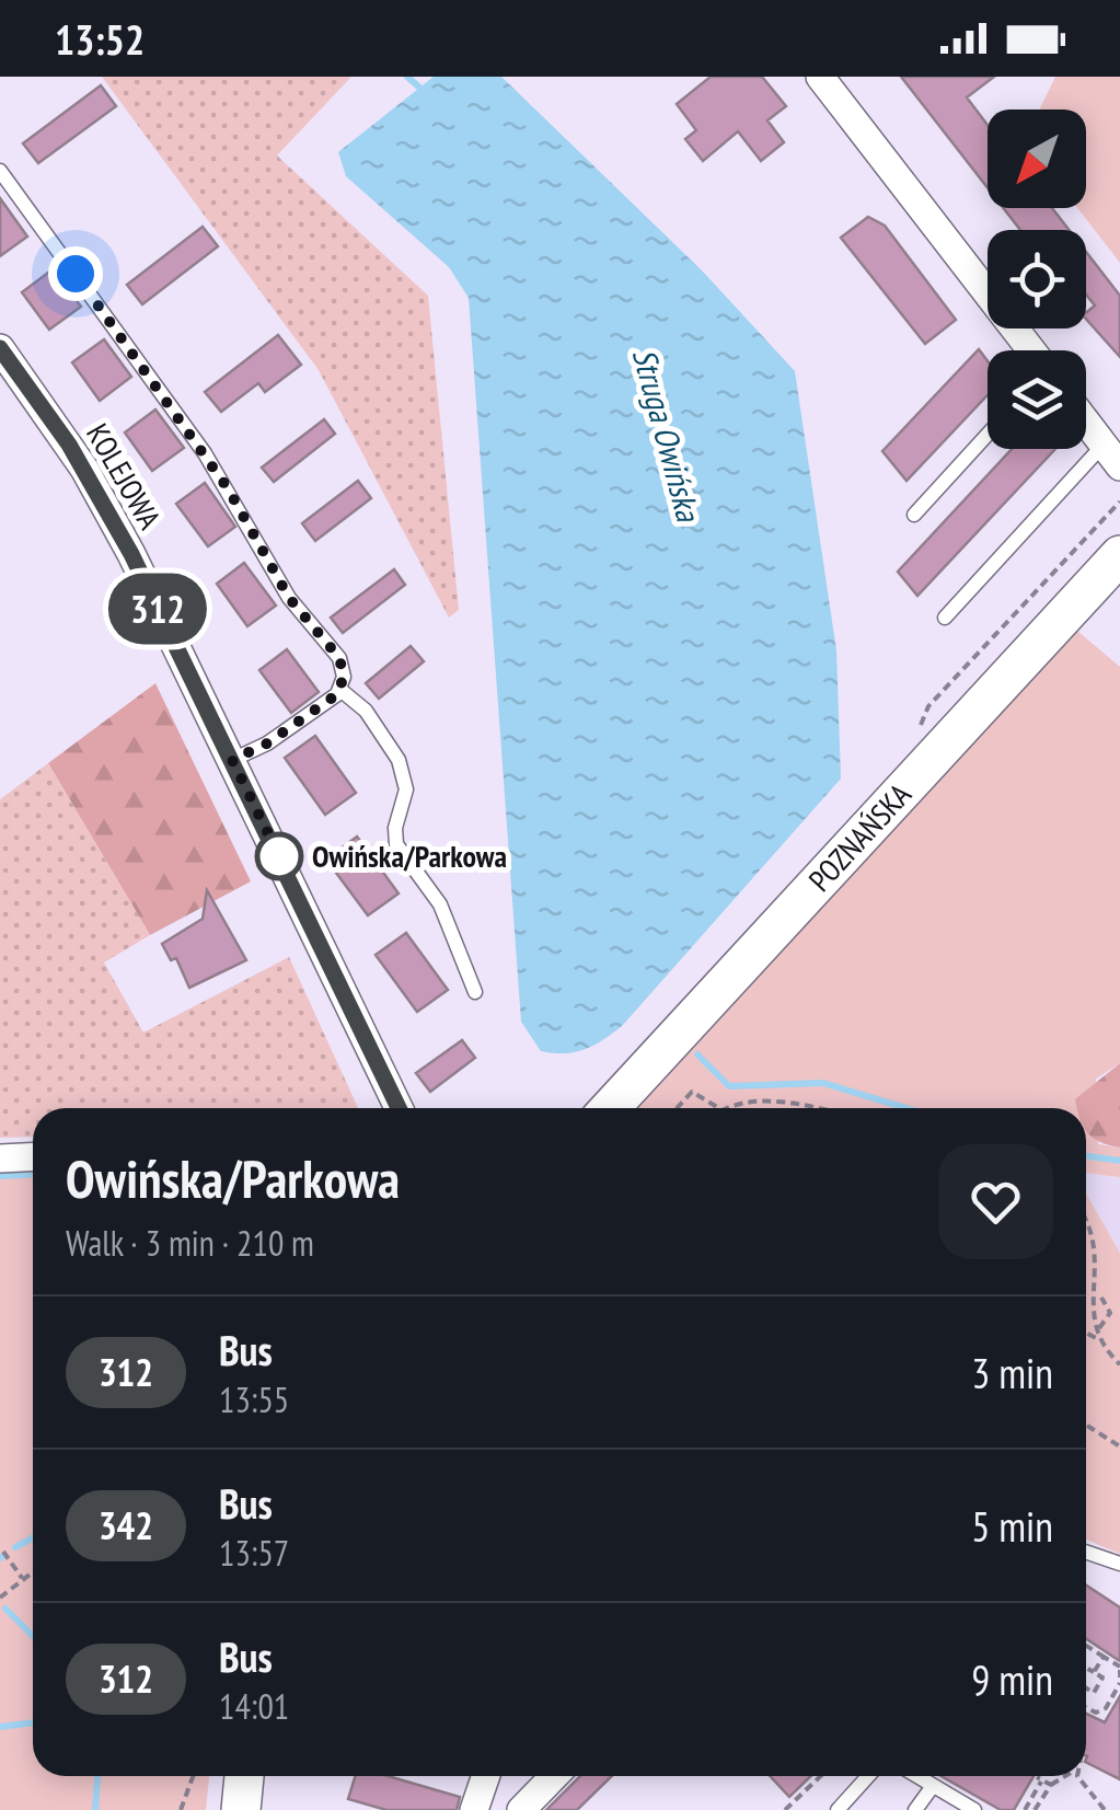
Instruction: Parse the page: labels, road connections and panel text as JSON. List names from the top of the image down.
{
  "streets": {
    "main road": ["POZNAŃSKA"],
    "street": ["KOLEJOWA"]
  },
  "water": ["Struga Owińska"],
  "places": ["Owińska/Parkowa"],
  "lines": ["bus line 312"],
  "north": "bottom left",
  "page": {
    "status": "13:52",
    "on_map": "312",
    "heading": ["Owińska/Parkowa", "Walk · 3 min · 210 m"],
    "list": [
      {
        "mark": "312",
        "name": "Bus",
        "note": "13:55",
        "value": "3 min"
      },
      {
        "mark": "342",
        "name": "Bus",
        "note": "13:57",
        "value": "5 min"
      },
      {
        "mark": "312",
        "name": "Bus",
        "note": "14:01",
        "value": "9 min"
      }
    ]
  }
}
